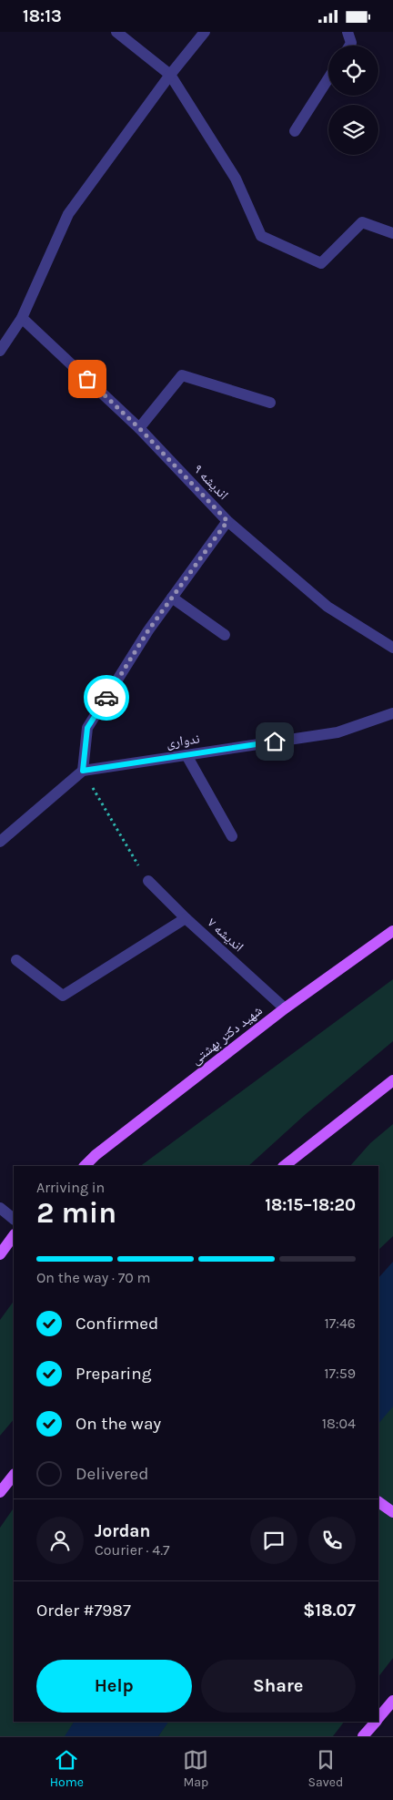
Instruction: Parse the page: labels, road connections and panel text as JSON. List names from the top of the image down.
{
  "streets": {
    "main road": ["شهید دکتر بهشتی"],
    "street": ["اندیشه ۹", "ندواری", "اندیشه ۷"]
  },
  "crossings": [
    ["اندیشه ۷", "شهید دکتر بهشتی"]
  ],
  "page": {
    "status": "18:13",
    "heading": ["2 min", "Arriving in", "18:15–18:20"],
    "panel": [
      "Jordan",
      "Courier · 4.7",
      "Order #7987",
      "$18.07"
    ],
    "bar": "On the way · 70 m",
    "list": [
      ["Confirmed", "17:46"],
      ["Preparing", "17:59"],
      ["On the way", "18:04"],
      "Delivered"
    ],
    "buttons": ["Help", "Share"],
    "tabs": ["Home", "Map", "Saved"]
  }
}
